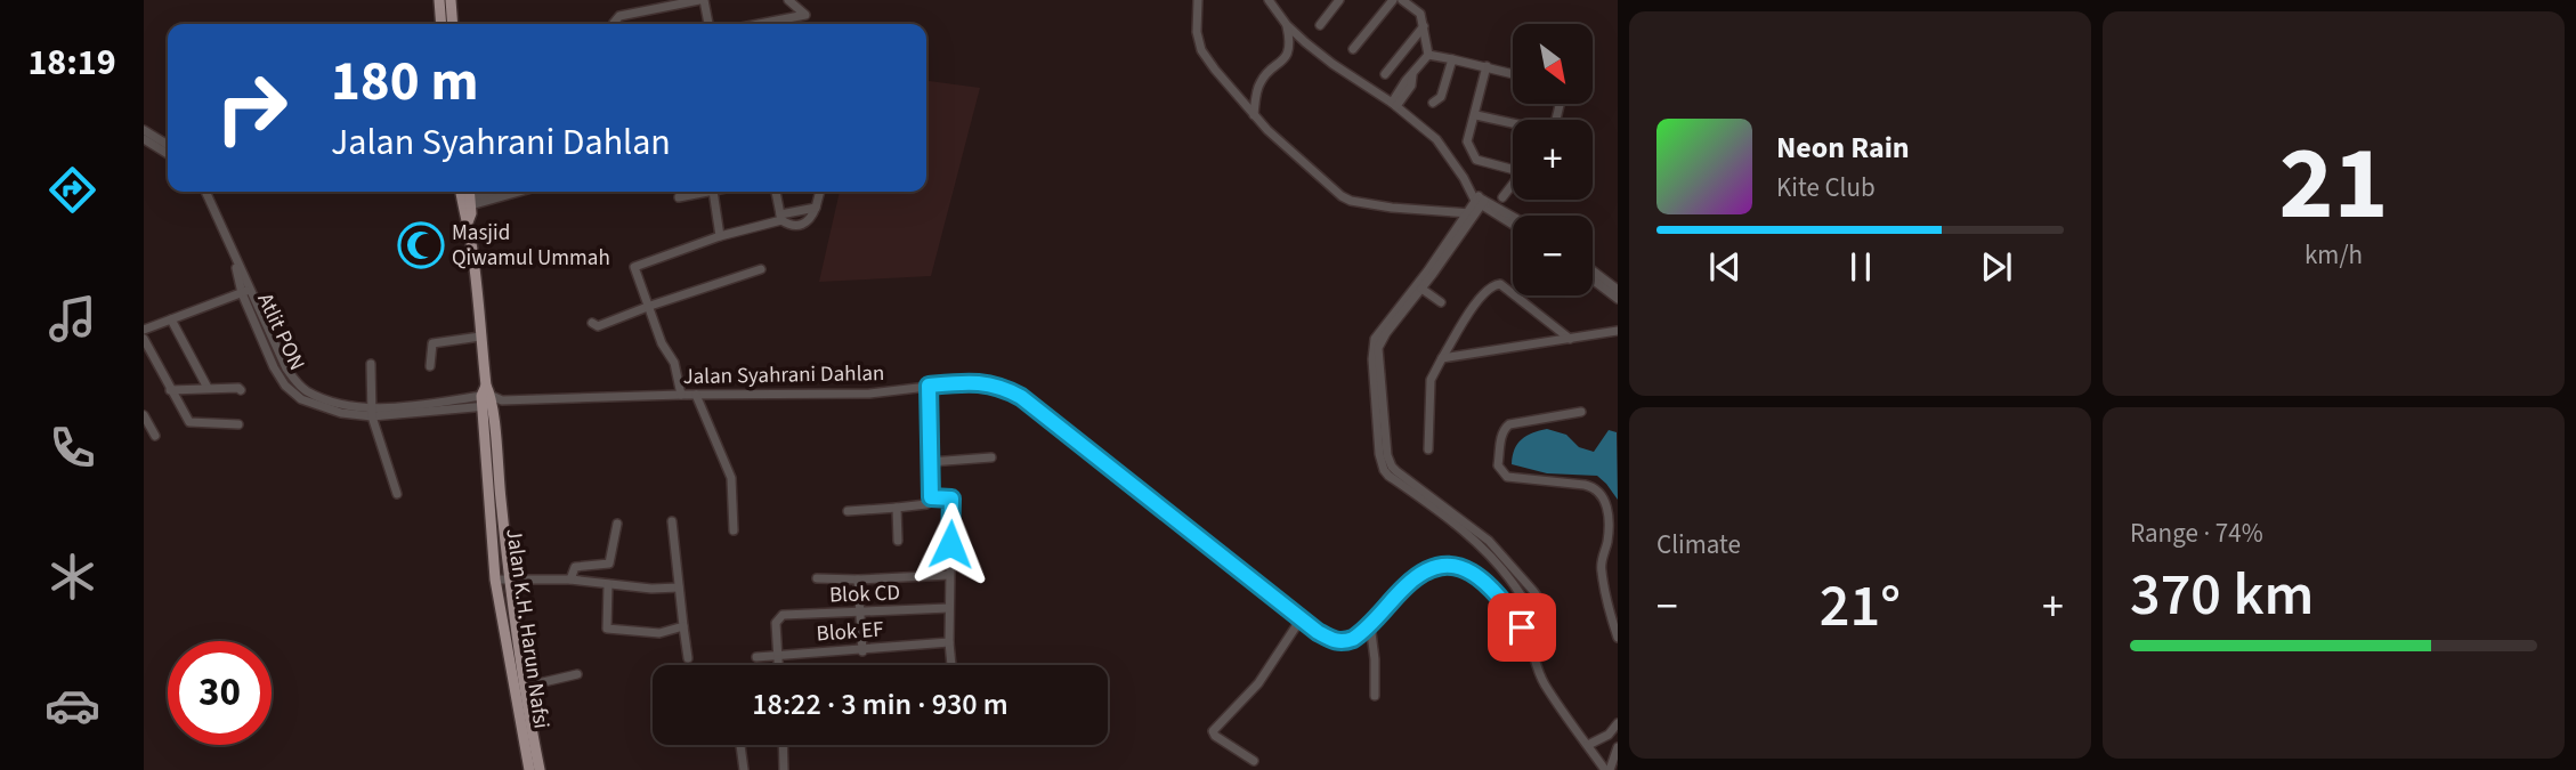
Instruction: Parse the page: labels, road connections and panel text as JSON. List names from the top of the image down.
{
  "streets": {
    "main road": ["Jalan K.H. Harun Nafsi"],
    "street": [
      "Atlit PON",
      "Jalan Syahrani Dahlan",
      "Blok CD",
      "Blok EF"
    ]
  },
  "crossings": [
    ["Atlit PON", "Jalan Syahrani Dahlan"],
    ["Atlit PON", "Jalan K.H. Harun Nafsi"],
    ["Jalan Syahrani Dahlan", "Jalan K.H. Harun Nafsi"],
    ["Blok CD", "Blok EF"]
  ],
  "places": {
    "mosque": ["Masjid Qiwamul Ummah"]
  },
  "north": "bottom right",
  "page": {
    "tabs": "18:19",
    "tile": [
      ["21", "km/h"],
      "Climate",
      ["Range · 74%", "370 km"]
    ],
    "map_buttons": ["+", "−"],
    "turn": ["180 m", "Jalan Syahrani Dahlan"],
    "song": ["Neon Rain", "Kite Club"],
    "heat": ["−", "21°", "+"],
    "limit": "30",
    "trip": "18:22 · 3 min · 930 m"
  }
}
